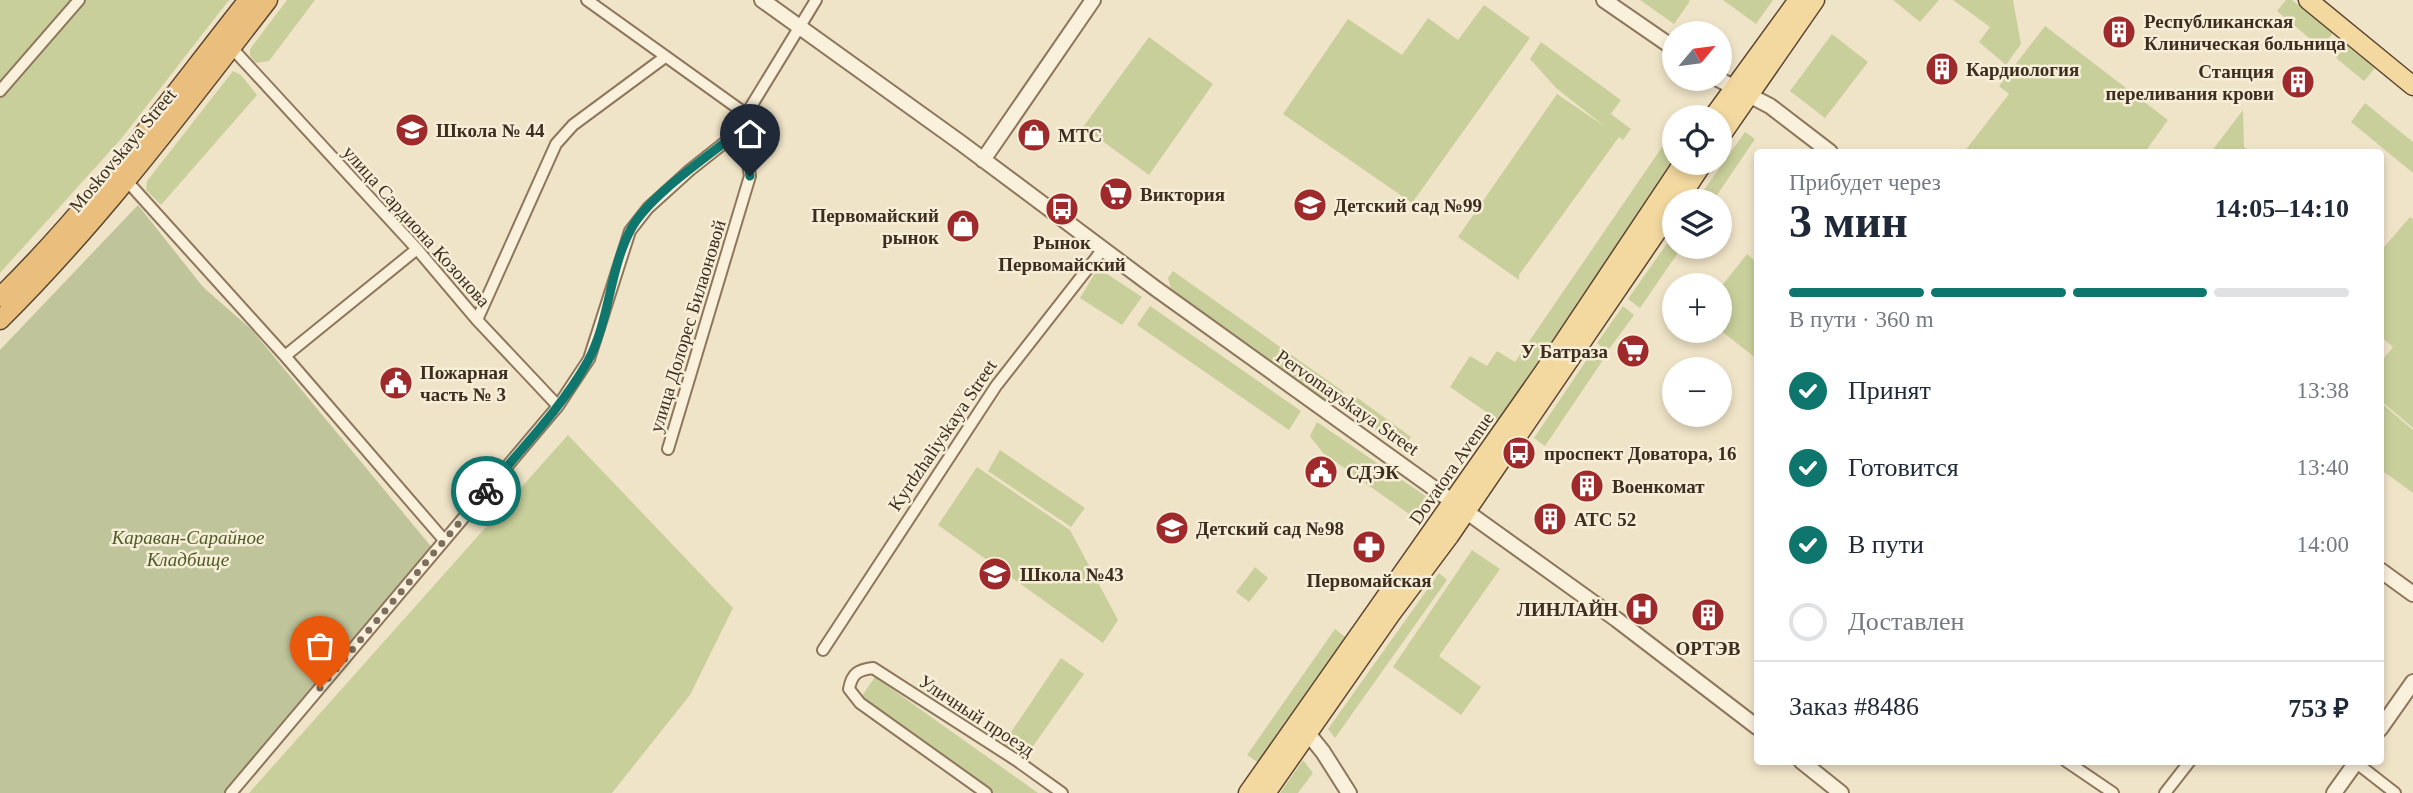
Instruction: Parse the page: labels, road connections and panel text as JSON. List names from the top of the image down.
{
  "streets": {
    "highway": ["Moskovskaya Street"],
    "main road": ["Dovatora Avenue"],
    "street": [
      "улица Сардиона Козонова",
      "улица Долорес Билаоновой",
      "Pervomayskaya Street",
      "Kyrdzhaliyskaya Street",
      "Уличный проезд"
    ]
  },
  "crossings": [
    ["Moskovskaya Street", "улица Сардиона Козонова"],
    ["Pervomayskaya Street", "Kyrdzhaliyskaya Street"],
    ["Pervomayskaya Street", "Dovatora Avenue"]
  ],
  "parks": ["Караван-Сарайное Кладбище"],
  "places": {
    "building": [
      "Республиканская Клиническая больница",
      "Кардиология",
      "Станция переливания крови",
      "Военкомат",
      "АТС 52",
      "ОРТЭВ"
    ],
    "school or university": [
      "Школа № 44",
      "Детский сад №99",
      "Детский сад №98",
      "Школа №43"
    ],
    "shop": ["МТС", "Первомайский рынок"],
    "supermarket": ["Виктория", "У Батраза"],
    "bus stop": ["Рынок Первомайский", "проспект Доватора, 16"],
    "public building": ["Пожарная часть № 3", "СДЭК"],
    "pharmacy": ["Первомайская"],
    "hospital": ["ЛИНЛАЙН"]
  },
  "north": "top right",
  "page": {
    "map_buttons": ["+", "−"],
    "heading": ["3 мин", "Прибудет через", "14:05–14:10"],
    "panel": ["Заказ #8486", "753 ₽"],
    "bar": "В пути · 360 m",
    "list": [
      ["Принят", "13:38"],
      ["Готовится", "13:40"],
      ["В пути", "14:00"],
      "Доставлен"
    ]
  }
}
